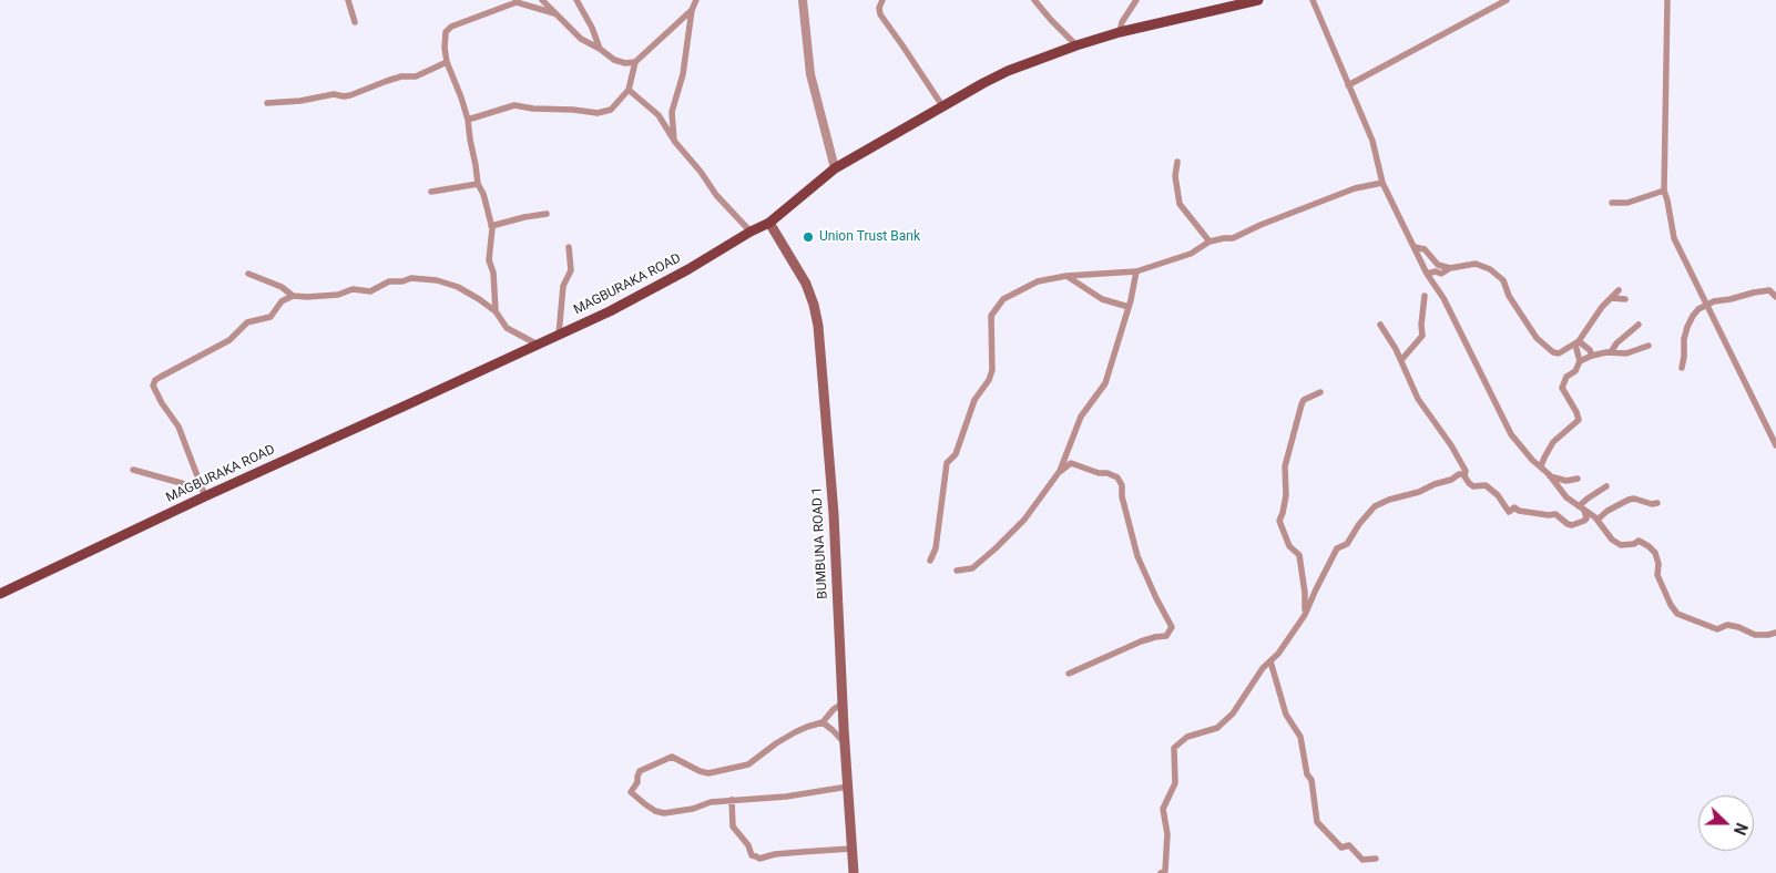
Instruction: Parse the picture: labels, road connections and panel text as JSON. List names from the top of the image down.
{
  "streets": {
    "main road": ["MAGBURAKA ROAD", "BUMBUNA ROAD 1"]
  },
  "crossings": [
    ["MAGBURAKA ROAD", "BUMBUNA ROAD 1"]
  ],
  "places": ["Union Trust Bank"],
  "north": "right"
}
